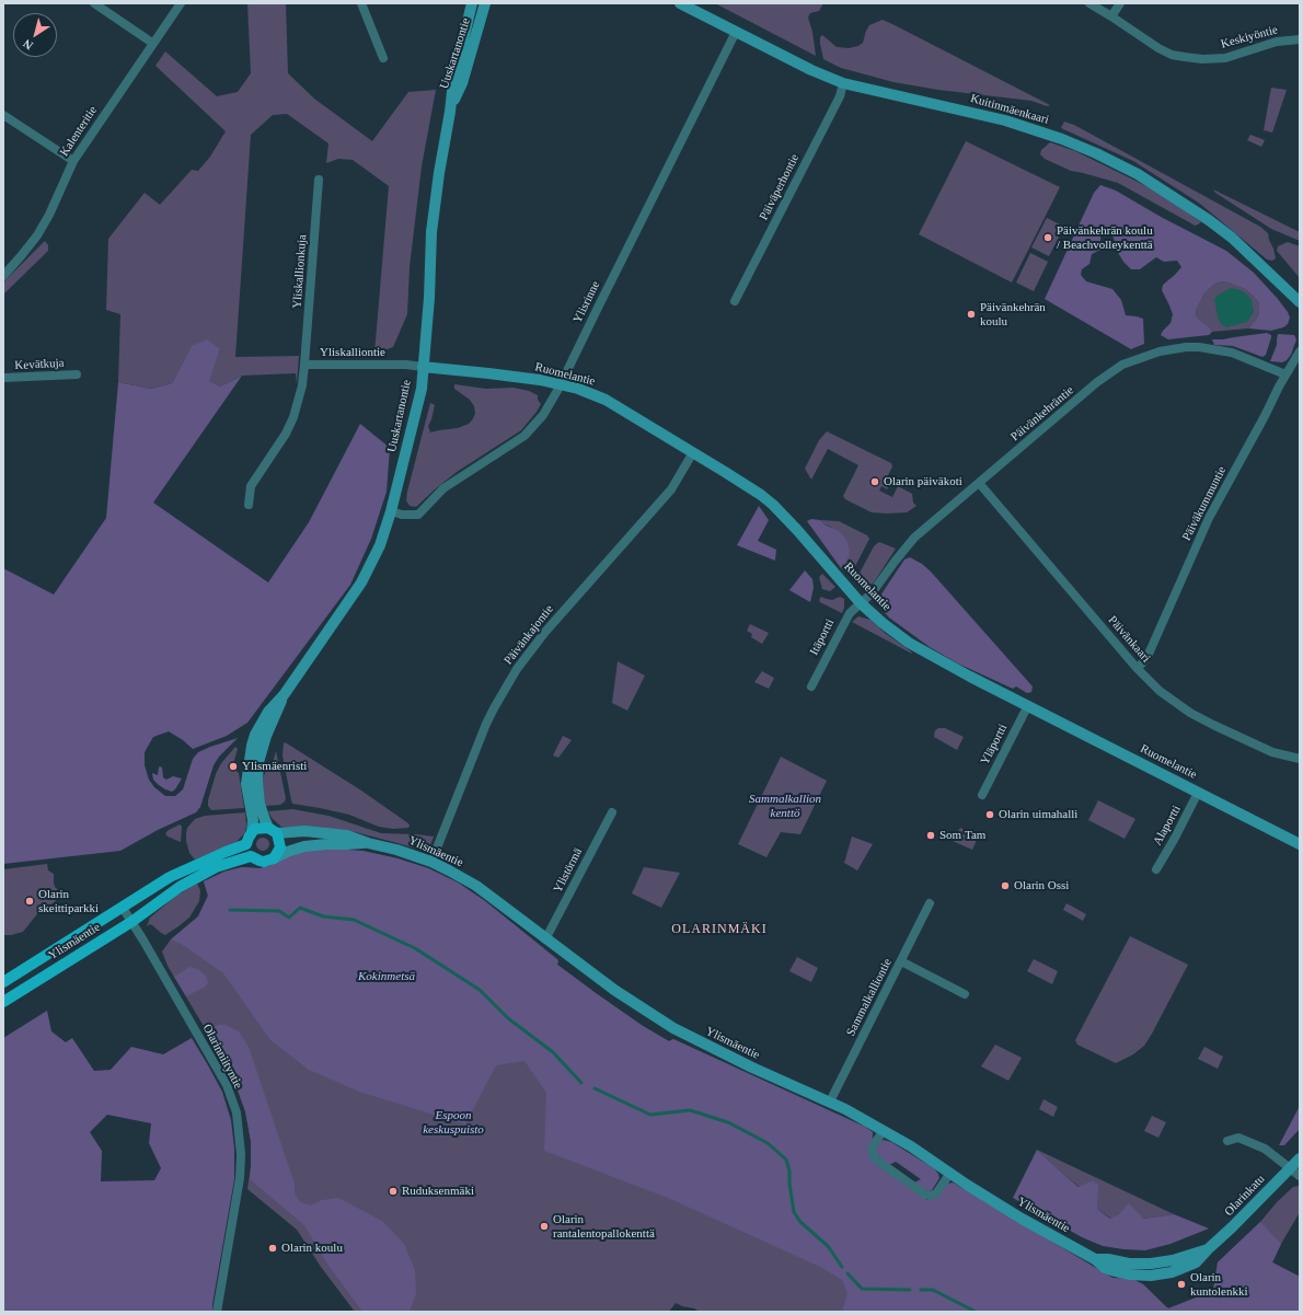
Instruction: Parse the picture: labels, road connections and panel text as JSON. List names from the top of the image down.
{
  "streets": {
    "main road": [
      "Uuskartanontie",
      "Kuitinmäenkaari",
      "Ruomelantie",
      "Ylismäentie",
      "Olarinkatu"
    ],
    "street": [
      "Keskiyöntie",
      "Kalenteritie",
      "Päiväperhontie",
      "Yliskallionkuja",
      "Ylisrinne",
      "Yliskalliontie",
      "Kevätkuja",
      "Päivänkehräntie",
      "Päiväkummuntie",
      "Päivänkajontie",
      "Itäportti",
      "Päivänkaari",
      "Yläportti",
      "Alaportti",
      "Ylistörmä",
      "Sammalkalliontie",
      "Olarinniityntie"
    ]
  },
  "crossings": [
    ["Uuskartanontie", "Ylisrinne"],
    ["Uuskartanontie", "Yliskalliontie"],
    ["Uuskartanontie", "Ruomelantie"],
    ["Uuskartanontie", "Ylismäentie"],
    ["Kuitinmäenkaari", "Päiväperhontie"],
    ["Kuitinmäenkaari", "Ylisrinne"],
    ["Yliskallionkuja", "Yliskalliontie"],
    ["Ylisrinne", "Ruomelantie"],
    ["Yliskalliontie", "Ruomelantie"],
    ["Ruomelantie", "Päivänkehräntie"],
    ["Ruomelantie", "Päivänkajontie"],
    ["Ruomelantie", "Itäportti"],
    ["Ruomelantie", "Yläportti"],
    ["Ruomelantie", "Alaportti"],
    ["Päivänkehräntie", "Päiväkummuntie"],
    ["Päivänkehräntie", "Itäportti"],
    ["Päivänkehräntie", "Päivänkaari"],
    ["Päiväkummuntie", "Päivänkaari"],
    ["Päivänkajontie", "Ylismäentie"],
    ["Ylismäentie", "Ylistörmä"],
    ["Ylismäentie", "Sammalkalliontie"],
    ["Ylismäentie", "Olarinniityntie"],
    ["Ylismäentie", "Olarinkatu"]
  ],
  "districts": ["OLARINMÄKI"],
  "parks": ["Sammalkallion kenttö", "Kokinmetsä", "Espoon keskuspuisto"],
  "places": [
    "Päivänkehrän koulu / Beachvolleykenttä",
    "Päivänkehrän koulu",
    "Olarin päiväkoti",
    "Ylismäenristi",
    "Olarin uimahalli",
    "Som Tam",
    "Olarin Ossi",
    "Olarin skeittiparkki",
    "Ruduksenmäki",
    "Olarin rantalentopallokenttä",
    "Olarin koulu",
    "Olarin kuntolenkki"
  ],
  "north": "bottom left"
}
